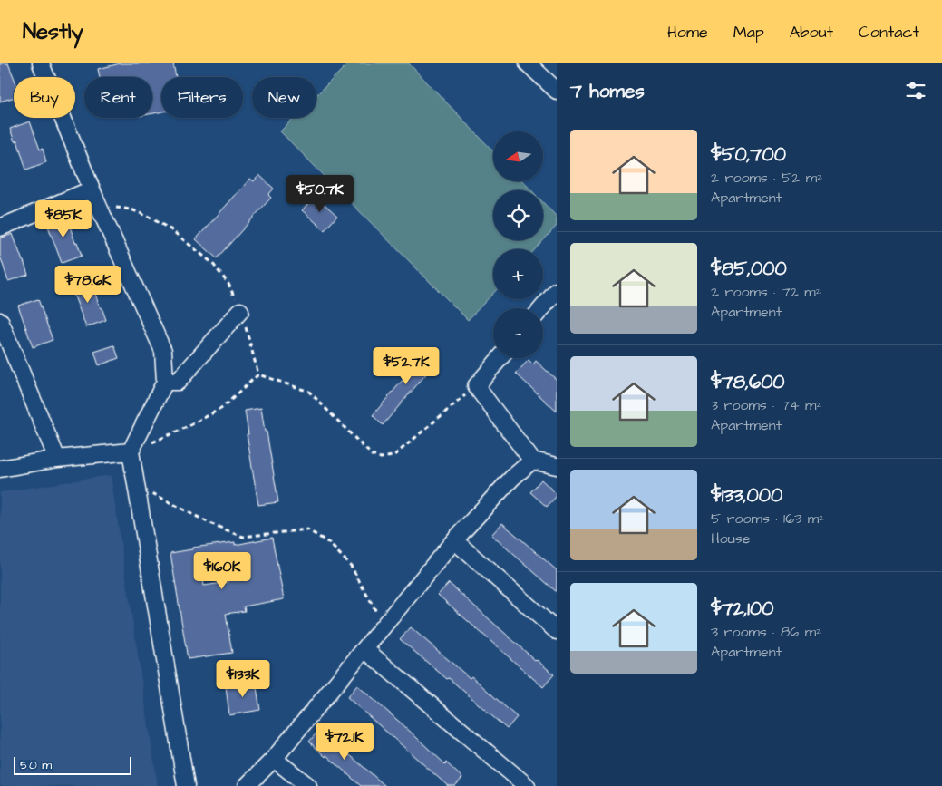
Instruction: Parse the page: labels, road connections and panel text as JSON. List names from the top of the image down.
{
  "scale_bar": "50 m",
  "north": "left",
  "page": {
    "header": "Nestly",
    "nav": [
      "Home",
      "Map",
      "About",
      "Contact"
    ],
    "heading": "7 homes",
    "chip": [
      "Buy",
      "Rent",
      "Filters",
      "New"
    ],
    "list": [
      {
        "name": "$50,700",
        "note": "2 rooms · 52 m² · Apartment"
      },
      {
        "name": "$85,000",
        "note": "2 rooms · 72 m² · Apartment"
      },
      {
        "name": "$78,600",
        "note": "3 rooms · 74 m² · Apartment"
      },
      {
        "name": "$133,000",
        "note": "5 rooms · 163 m² · House"
      },
      {
        "name": "$72,100",
        "note": "3 rooms · 86 m² · Apartment"
      }
    ],
    "map_buttons": ["+", "−"],
    "price": [
      "$50.7K",
      "$85K",
      "$78.6K",
      "$52.7K",
      "$160K",
      "$133K",
      "$72.1K"
    ],
    "scale": "50 m"
  }
}
